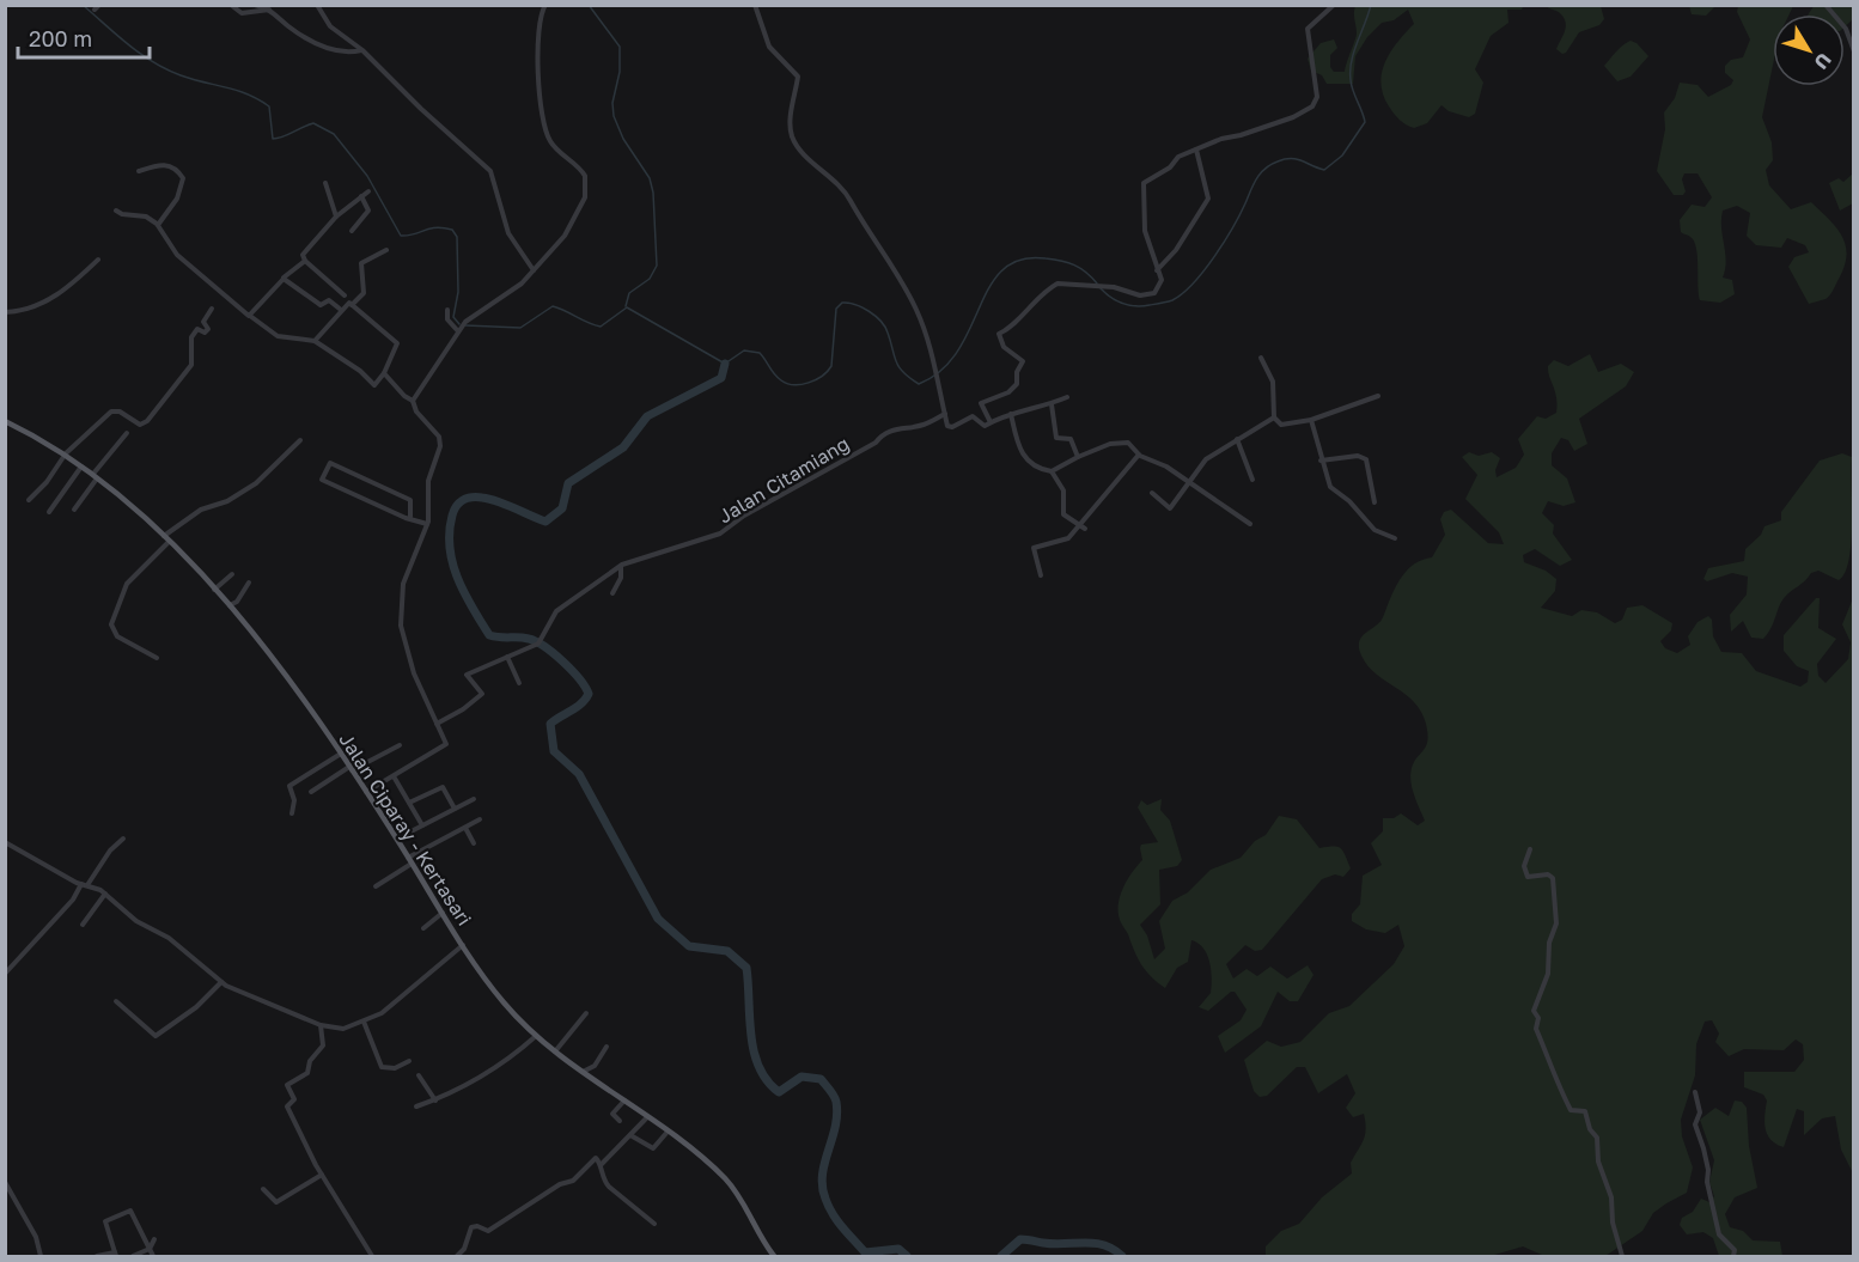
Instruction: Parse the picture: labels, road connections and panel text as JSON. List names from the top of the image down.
{
  "streets": {
    "main road": ["Jalan Ciparay - Kertasari"],
    "street": ["Jalan Citamiang"]
  },
  "scale_bar": "200 m",
  "north": "bottom right"
}
